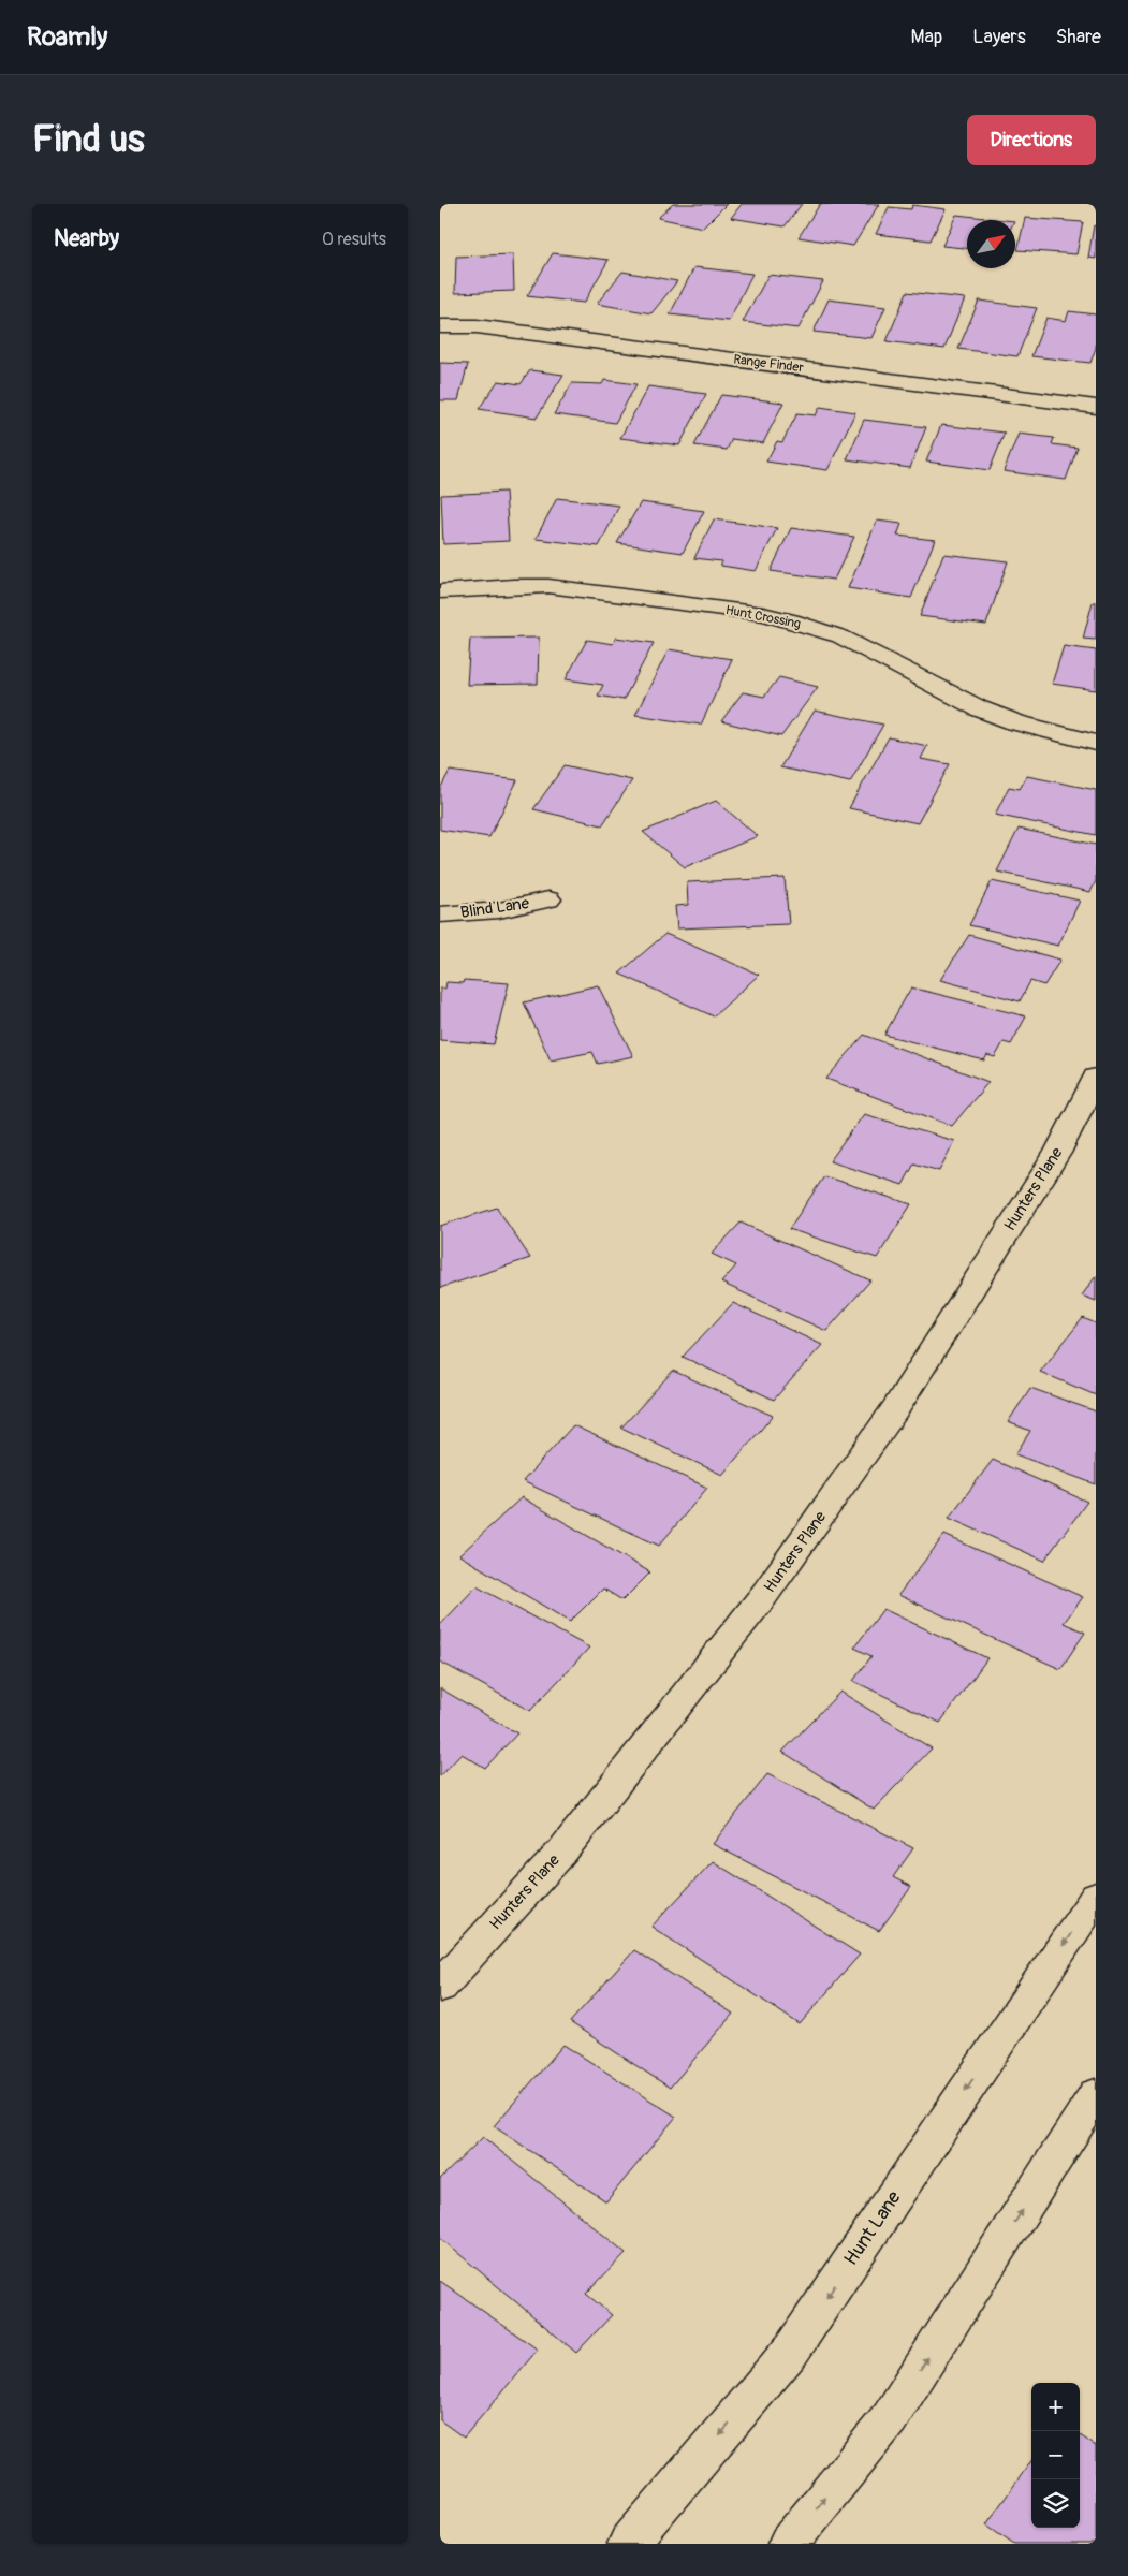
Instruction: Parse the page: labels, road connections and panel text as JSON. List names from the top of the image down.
{
  "streets": {
    "street": [
      "Range Finder",
      "Hunt Crossing",
      "Blind Lane",
      "Hunters Plane",
      "Hunt Lane"
    ]
  },
  "north": "top right",
  "page": {
    "header": "Roamly",
    "nav": ["Map", "Layers", "Share"],
    "buttons": "Directions",
    "title": "Find us",
    "heading": ["Nearby", "0 results"],
    "map_buttons": ["+", "−"]
  }
}
